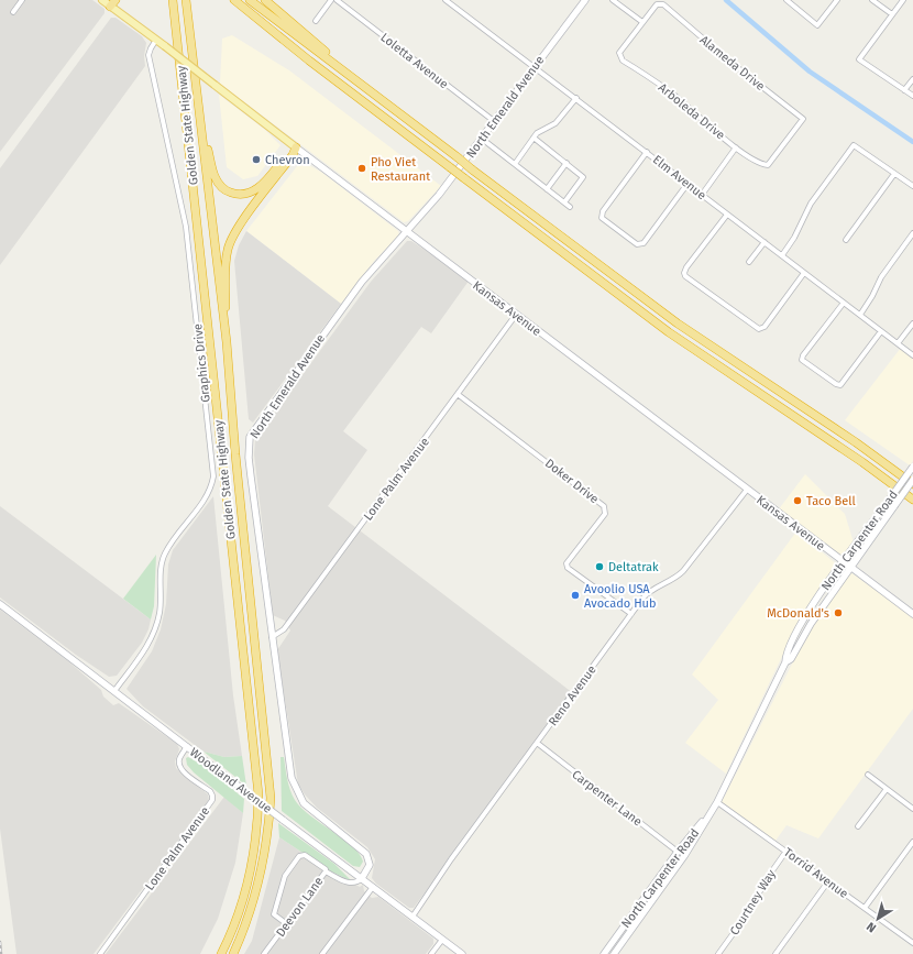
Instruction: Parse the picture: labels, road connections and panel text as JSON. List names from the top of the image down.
{
  "streets": {
    "highway": ["Golden State Highway"],
    "main road": [
      "North Emerald Avenue",
      "Kansas Avenue",
      "North Carpenter Road",
      "Woodland Avenue"
    ],
    "street": [
      "Loletta Avenue",
      "Alameda Drive",
      "Arboleda Drive",
      "Elm Avenue",
      "Graphics Drive",
      "Lone Palm Avenue",
      "Doker Drive",
      "Reno Avenue",
      "Carpenter Lane",
      "Torrid Avenue",
      "Courtney Way",
      "Deevon Lane"
    ]
  },
  "crossings": [
    ["Loletta Avenue", "North Emerald Avenue"],
    ["Alameda Drive", "Arboleda Drive"],
    ["North Emerald Avenue", "Elm Avenue"],
    ["North Emerald Avenue", "Kansas Avenue"],
    ["North Emerald Avenue", "Lone Palm Avenue"],
    ["North Emerald Avenue", "Woodland Avenue"],
    ["North Emerald Avenue", "Deevon Lane"],
    ["Kansas Avenue", "Graphics Drive"],
    ["Kansas Avenue", "Lone Palm Avenue"],
    ["Kansas Avenue", "North Carpenter Road"],
    ["Kansas Avenue", "Reno Avenue"],
    ["Graphics Drive", "Woodland Avenue"],
    ["Lone Palm Avenue", "Doker Drive"],
    ["Lone Palm Avenue", "Woodland Avenue"],
    ["Doker Drive", "Reno Avenue"],
    ["North Carpenter Road", "Carpenter Lane"],
    ["North Carpenter Road", "Torrid Avenue"],
    ["Reno Avenue", "Woodland Avenue"],
    ["Reno Avenue", "Carpenter Lane"],
    ["Woodland Avenue", "Deevon Lane"],
    ["Torrid Avenue", "Courtney Way"]
  ],
  "places": [
    "Chevron",
    "Pho Viet Restaurant",
    "Taco Bell",
    "Deltatrak",
    "Avoolio USA Avocado Hub",
    "McDonald's"
  ],
  "north": "bottom left"
}
